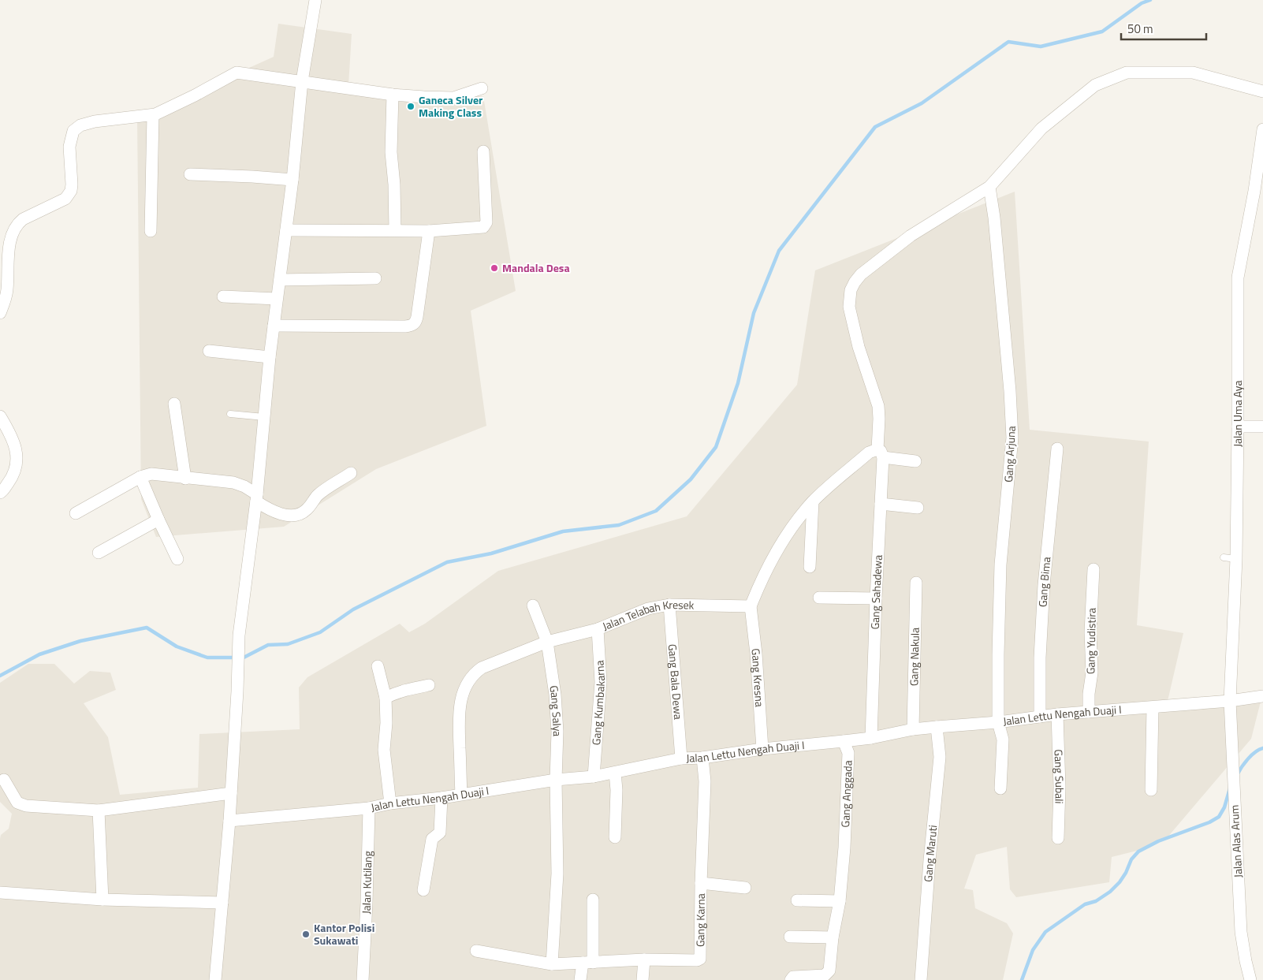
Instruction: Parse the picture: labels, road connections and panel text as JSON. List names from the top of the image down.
{
  "streets": {
    "street": [
      "Jalan Uma Aya",
      "Gang Arjuna",
      "Gang Bima",
      "Gang Sahadewa",
      "Jalan Telabah Kresek",
      "Gang Yudistira",
      "Gang Nakula",
      "Gang Kresna",
      "Gang Bala Dewa",
      "Gang Kumbakarna",
      "Gang Salya",
      "Jalan Lettu Nengah Duaji I",
      "Gang Subali",
      "Gang Anggada",
      "Jalan Alas Arum",
      "Gang Maruti",
      "Jalan Kutilang",
      "Gang Karna"
    ]
  },
  "crossings": [
    ["Jalan Uma Aya", "Jalan Lettu Nengah Duaji I"],
    ["Jalan Uma Aya", "Jalan Alas Arum"],
    ["Gang Arjuna", "Gang Sahadewa"],
    ["Gang Arjuna", "Jalan Lettu Nengah Duaji I"],
    ["Gang Bima", "Jalan Lettu Nengah Duaji I"],
    ["Gang Sahadewa", "Jalan Lettu Nengah Duaji I"],
    ["Jalan Telabah Kresek", "Gang Kresna"],
    ["Jalan Telabah Kresek", "Gang Bala Dewa"],
    ["Jalan Telabah Kresek", "Gang Kumbakarna"],
    ["Jalan Telabah Kresek", "Gang Salya"],
    ["Jalan Telabah Kresek", "Jalan Lettu Nengah Duaji I"],
    ["Gang Yudistira", "Jalan Lettu Nengah Duaji I"],
    ["Gang Nakula", "Jalan Lettu Nengah Duaji I"],
    ["Gang Kresna", "Jalan Lettu Nengah Duaji I"],
    ["Gang Bala Dewa", "Jalan Lettu Nengah Duaji I"],
    ["Gang Kumbakarna", "Jalan Lettu Nengah Duaji I"],
    ["Gang Salya", "Jalan Lettu Nengah Duaji I"],
    ["Gang Salya", "Gang Karna"],
    ["Jalan Lettu Nengah Duaji I", "Gang Subali"],
    ["Jalan Lettu Nengah Duaji I", "Gang Anggada"],
    ["Jalan Lettu Nengah Duaji I", "Jalan Alas Arum"],
    ["Jalan Lettu Nengah Duaji I", "Gang Maruti"],
    ["Jalan Lettu Nengah Duaji I", "Jalan Kutilang"],
    ["Jalan Lettu Nengah Duaji I", "Gang Karna"]
  ],
  "places": ["Ganeca Silver Making Class", "Mandala Desa", "Kantor Polisi Sukawati"],
  "scale_bar": "50 m"
}
